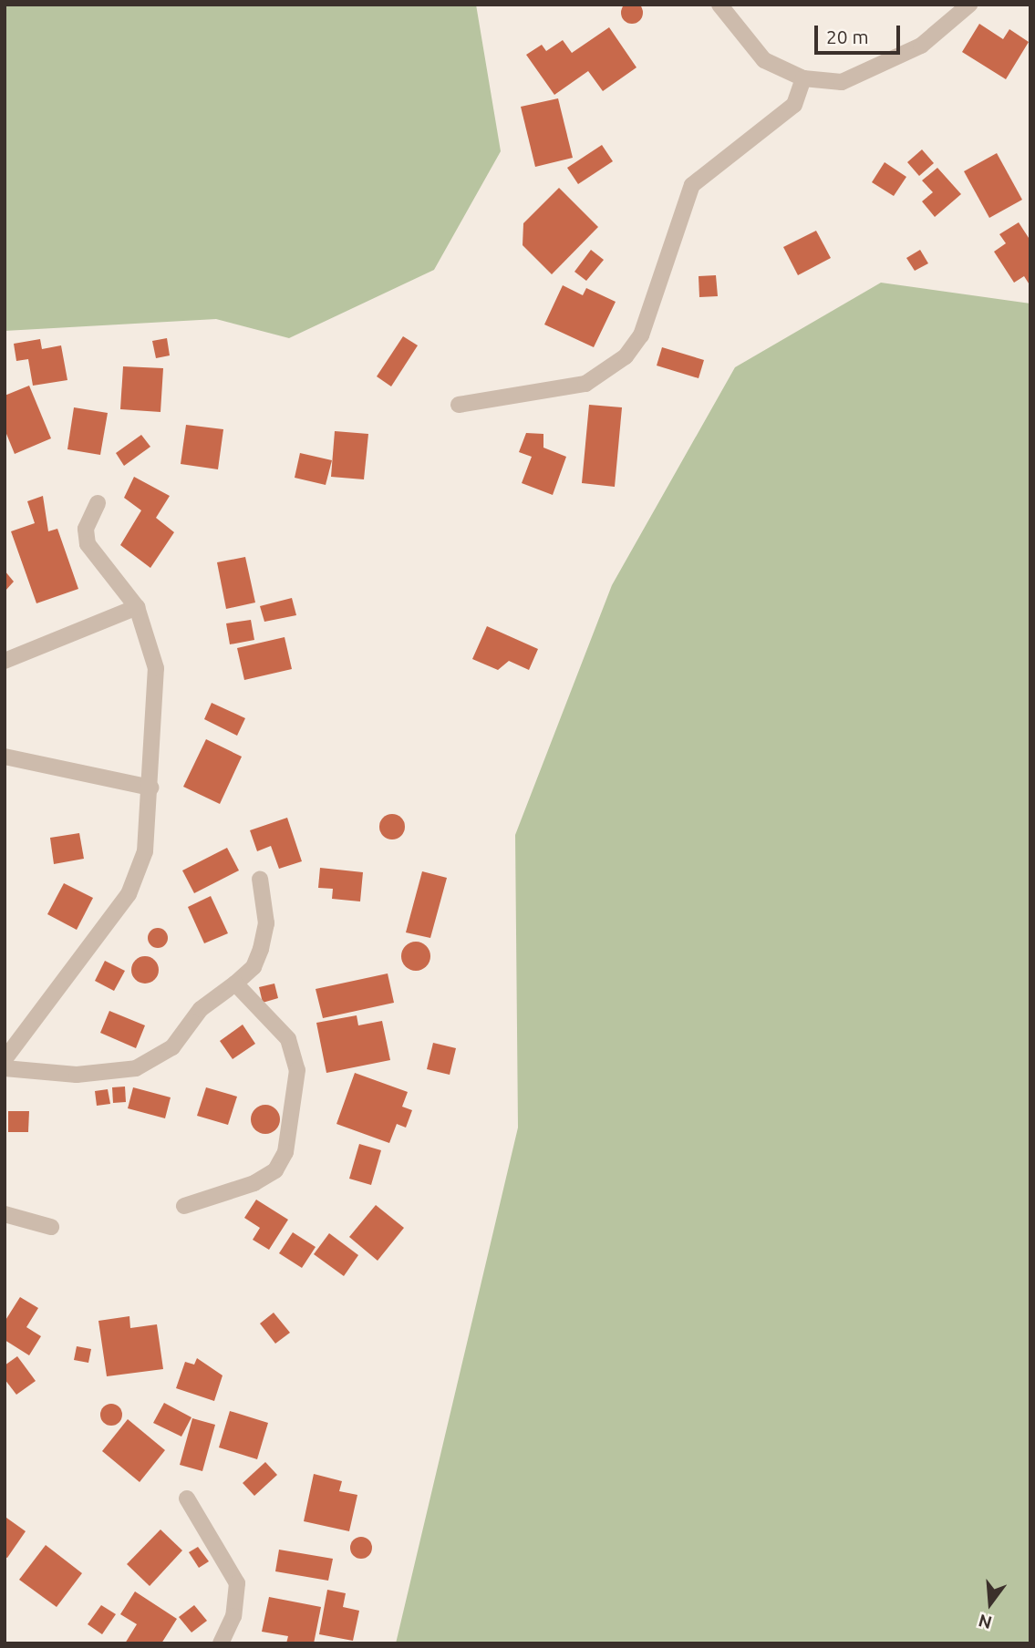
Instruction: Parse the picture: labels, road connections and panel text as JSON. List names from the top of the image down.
{
  "scale_bar": "20 m",
  "north": "bottom"
}
